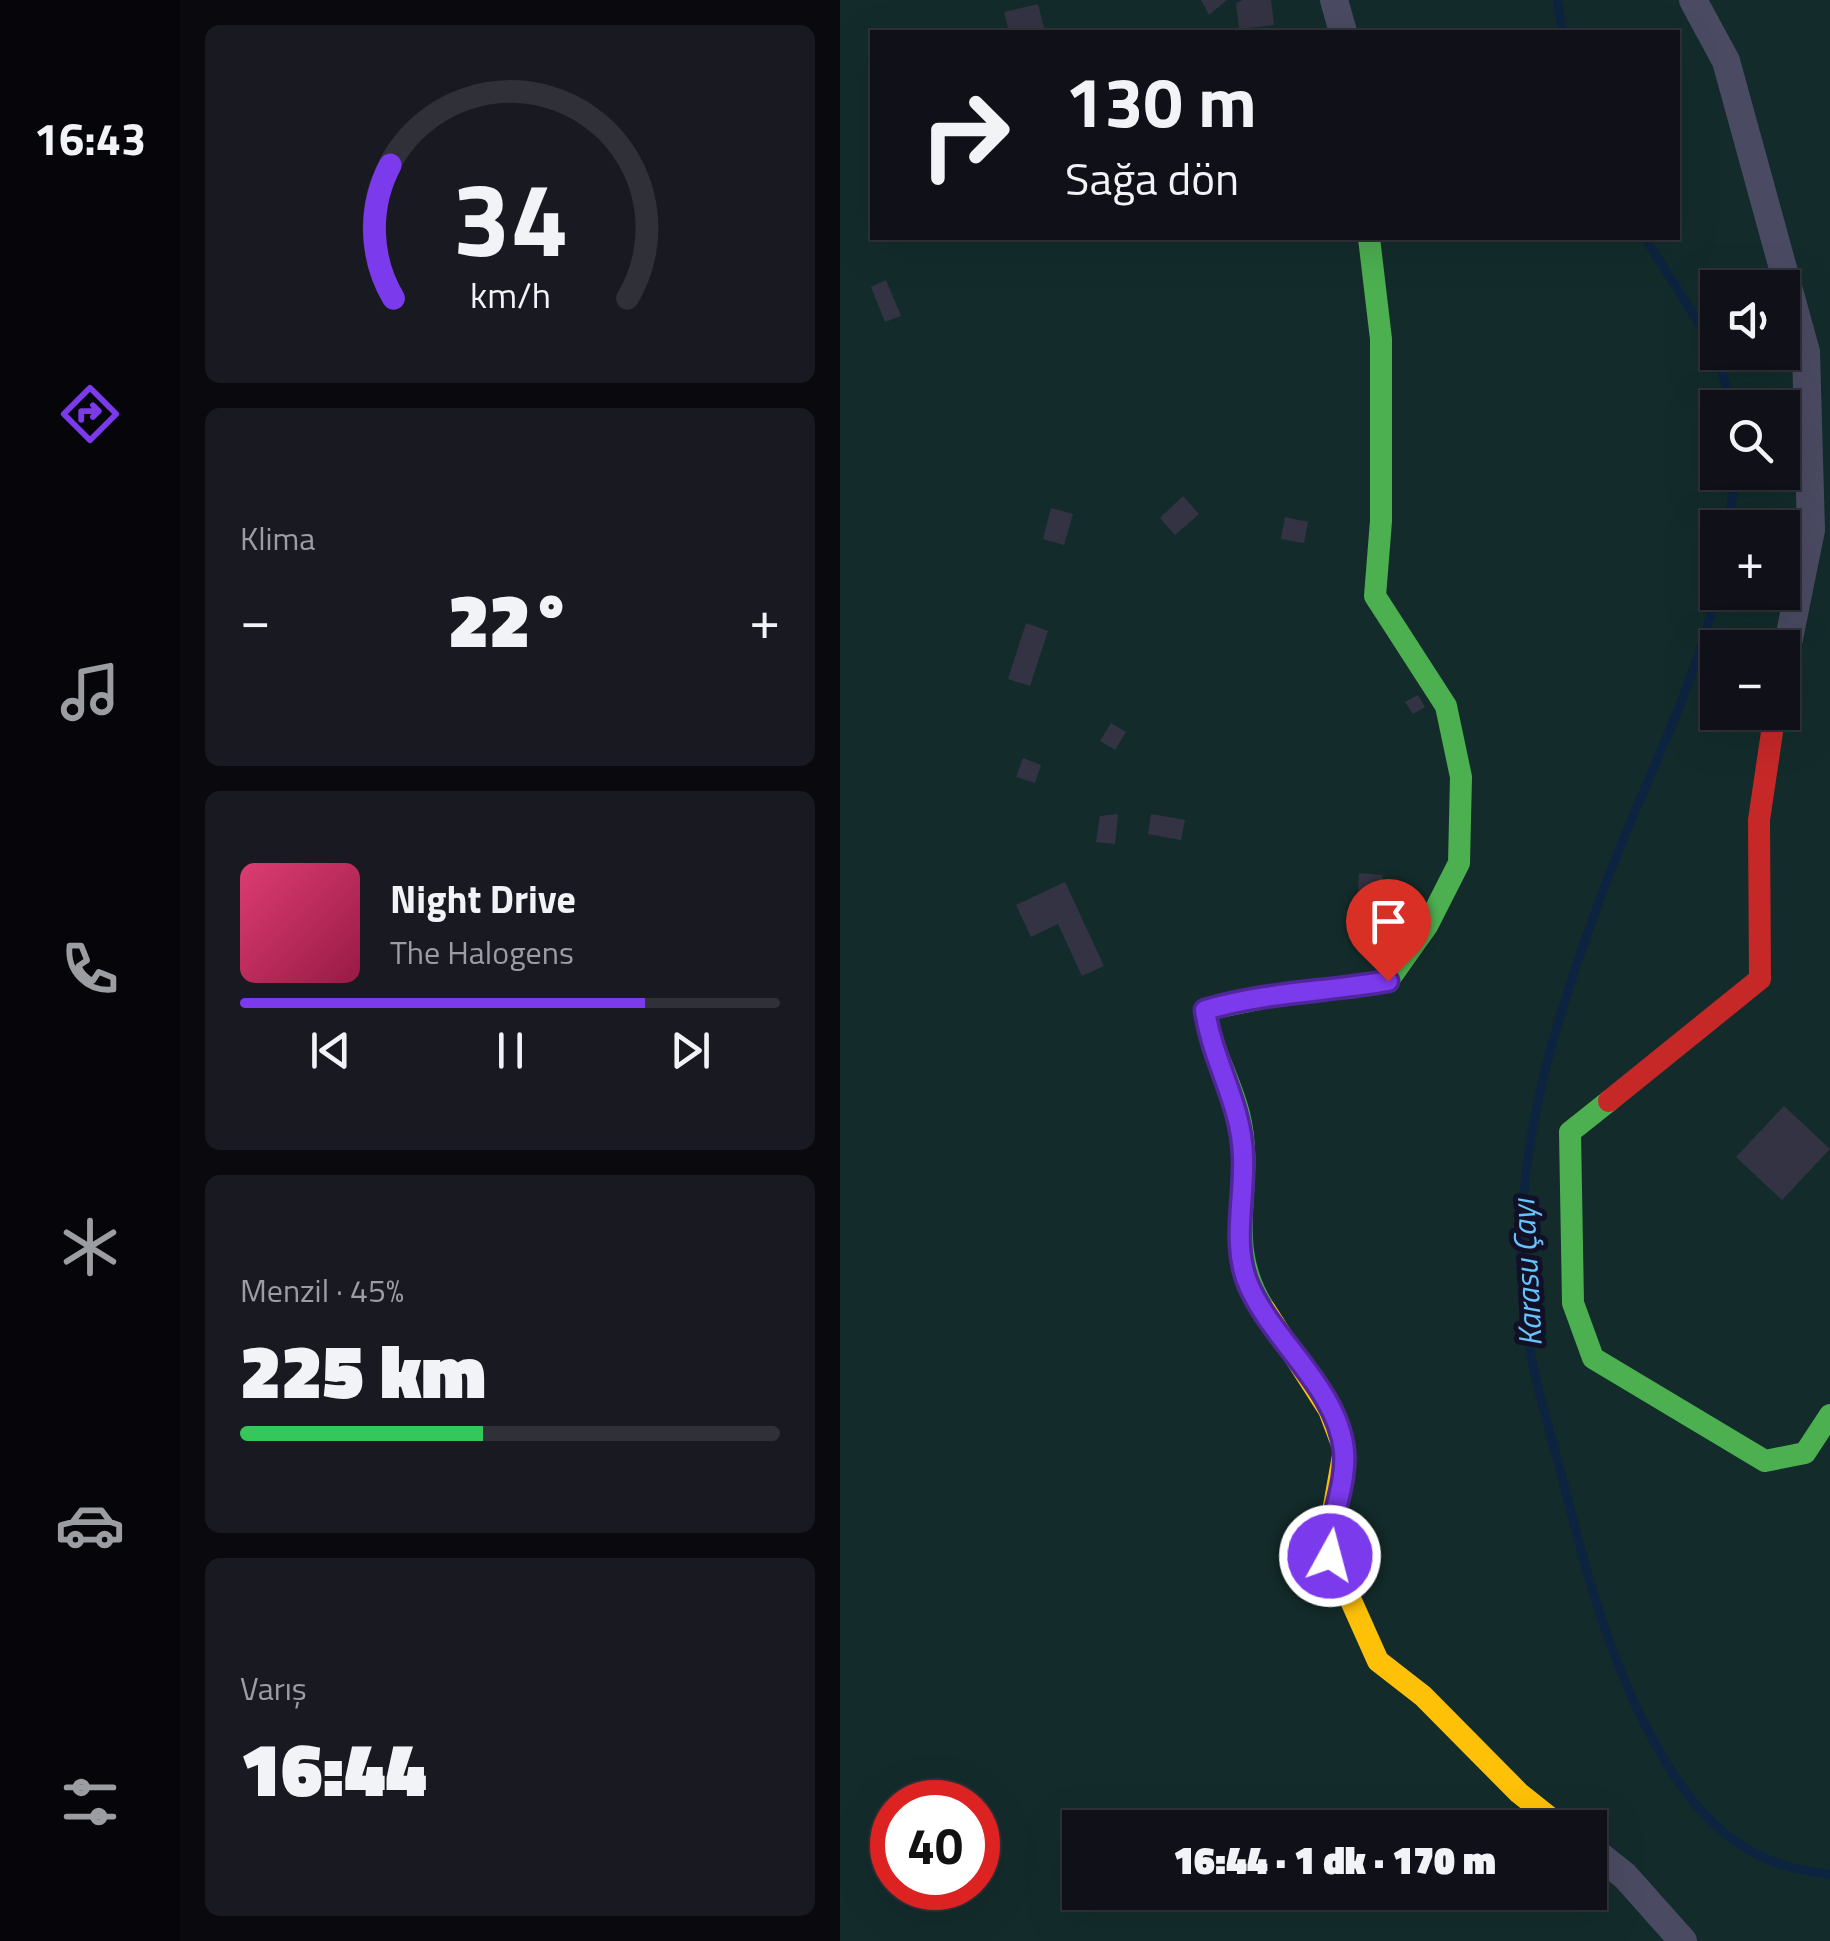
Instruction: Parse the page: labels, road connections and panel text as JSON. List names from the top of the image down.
{
  "water": ["Karasu Çayı"],
  "page": {
    "tabs": "16:43",
    "turn": ["130 m", "Sağa dön"],
    "map_buttons": ["+", "−"],
    "tile": [
      "Klima",
      ["Menzil · 45%", "225 km"],
      ["Varış", "16:44"]
    ],
    "heat": ["−", "22°", "+"],
    "song": ["Night Drive", "The Halogens"],
    "limit": "40",
    "trip": "16:44 · 1 dk · 170 m",
    "gauge": ["34", "km/h"]
  }
}
